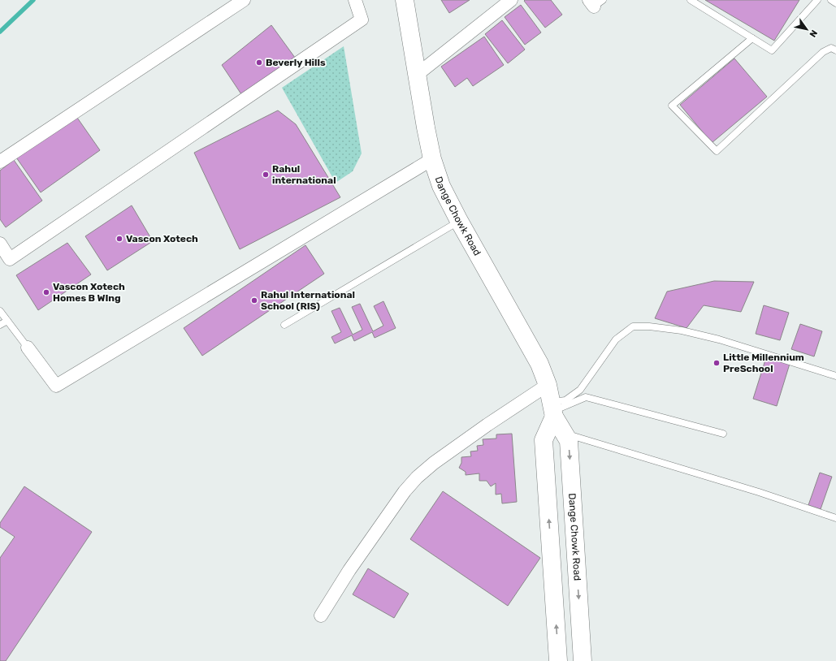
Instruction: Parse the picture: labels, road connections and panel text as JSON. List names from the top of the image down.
{
  "streets": {
    "main road": ["Dange Chowk Road"]
  },
  "places": [
    "Beverly Hills",
    "Rahul international",
    "Vascon Xotech",
    "Vascon Xotech Homes B WIng",
    "Rahul International School (RIS)",
    "Little Millennium PreSchool"
  ],
  "north": "bottom right"
}
